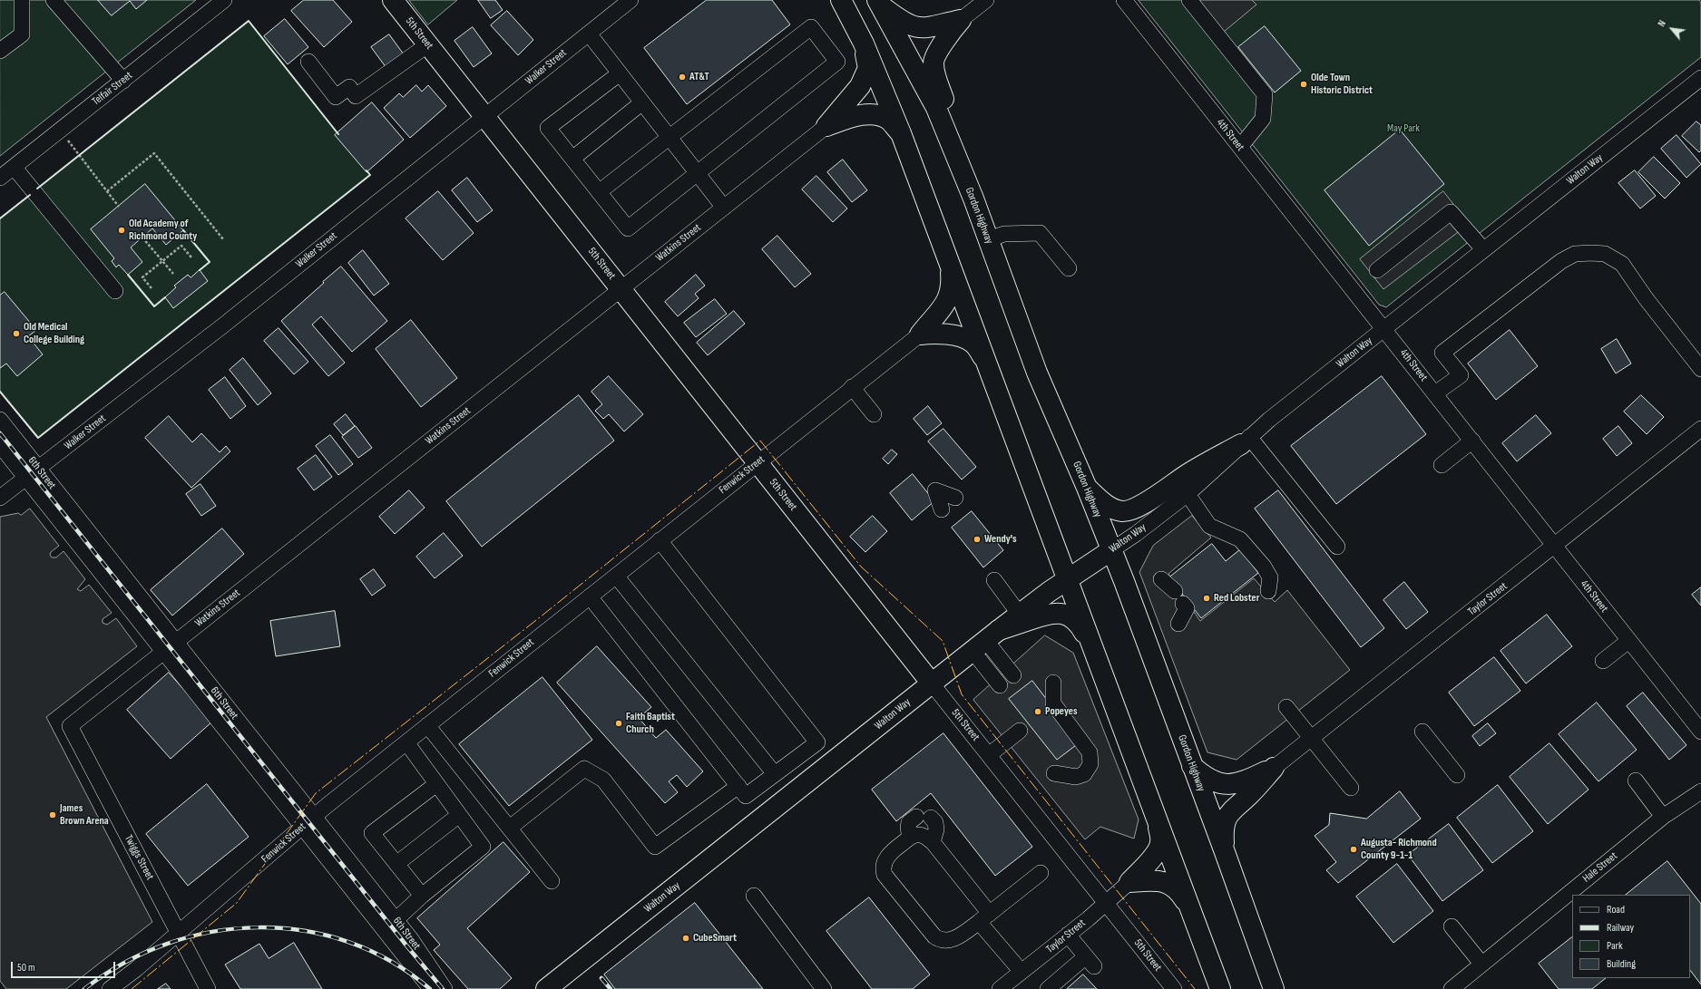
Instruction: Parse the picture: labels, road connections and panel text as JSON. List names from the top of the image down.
{
  "streets": {
    "main road": ["5th Street", "Walton Way", "Gordon Highway"],
    "street": [
      "Walker Street",
      "Telfair Street",
      "4th Street",
      "Watkins Street",
      "6th Street",
      "Fenwick Street",
      "Taylor Street",
      "Twiggs Street",
      "Hale Street"
    ]
  },
  "crossings": [
    ["5th Street", "Walker Street"],
    ["5th Street", "Walton Way"],
    ["5th Street", "Watkins Street"],
    ["5th Street", "Fenwick Street"],
    ["5th Street", "Taylor Street"],
    ["Walker Street", "6th Street"],
    ["4th Street", "Walton Way"],
    ["4th Street", "Taylor Street"],
    ["Walton Way", "Gordon Highway"],
    ["Watkins Street", "6th Street"],
    ["Watkins Street", "Twiggs Street"],
    ["6th Street", "Fenwick Street"],
    ["Fenwick Street", "Twiggs Street"]
  ],
  "parks": ["May Park"],
  "places": [
    "AT&T",
    "Olde Town Historic District",
    "Old Academy of Richmond County",
    "Old Medical College Building",
    "Wendy's",
    "Red Lobster",
    "Popeyes",
    "Faith Baptist Church",
    "James Brown Arena",
    "Augusta- Richmond County 9-1-1",
    "CubeSmart"
  ],
  "legend": [
    "Road",
    "Railway",
    "Park",
    "Building"
  ],
  "scale_bar": "50 m",
  "north": "top left"
}
